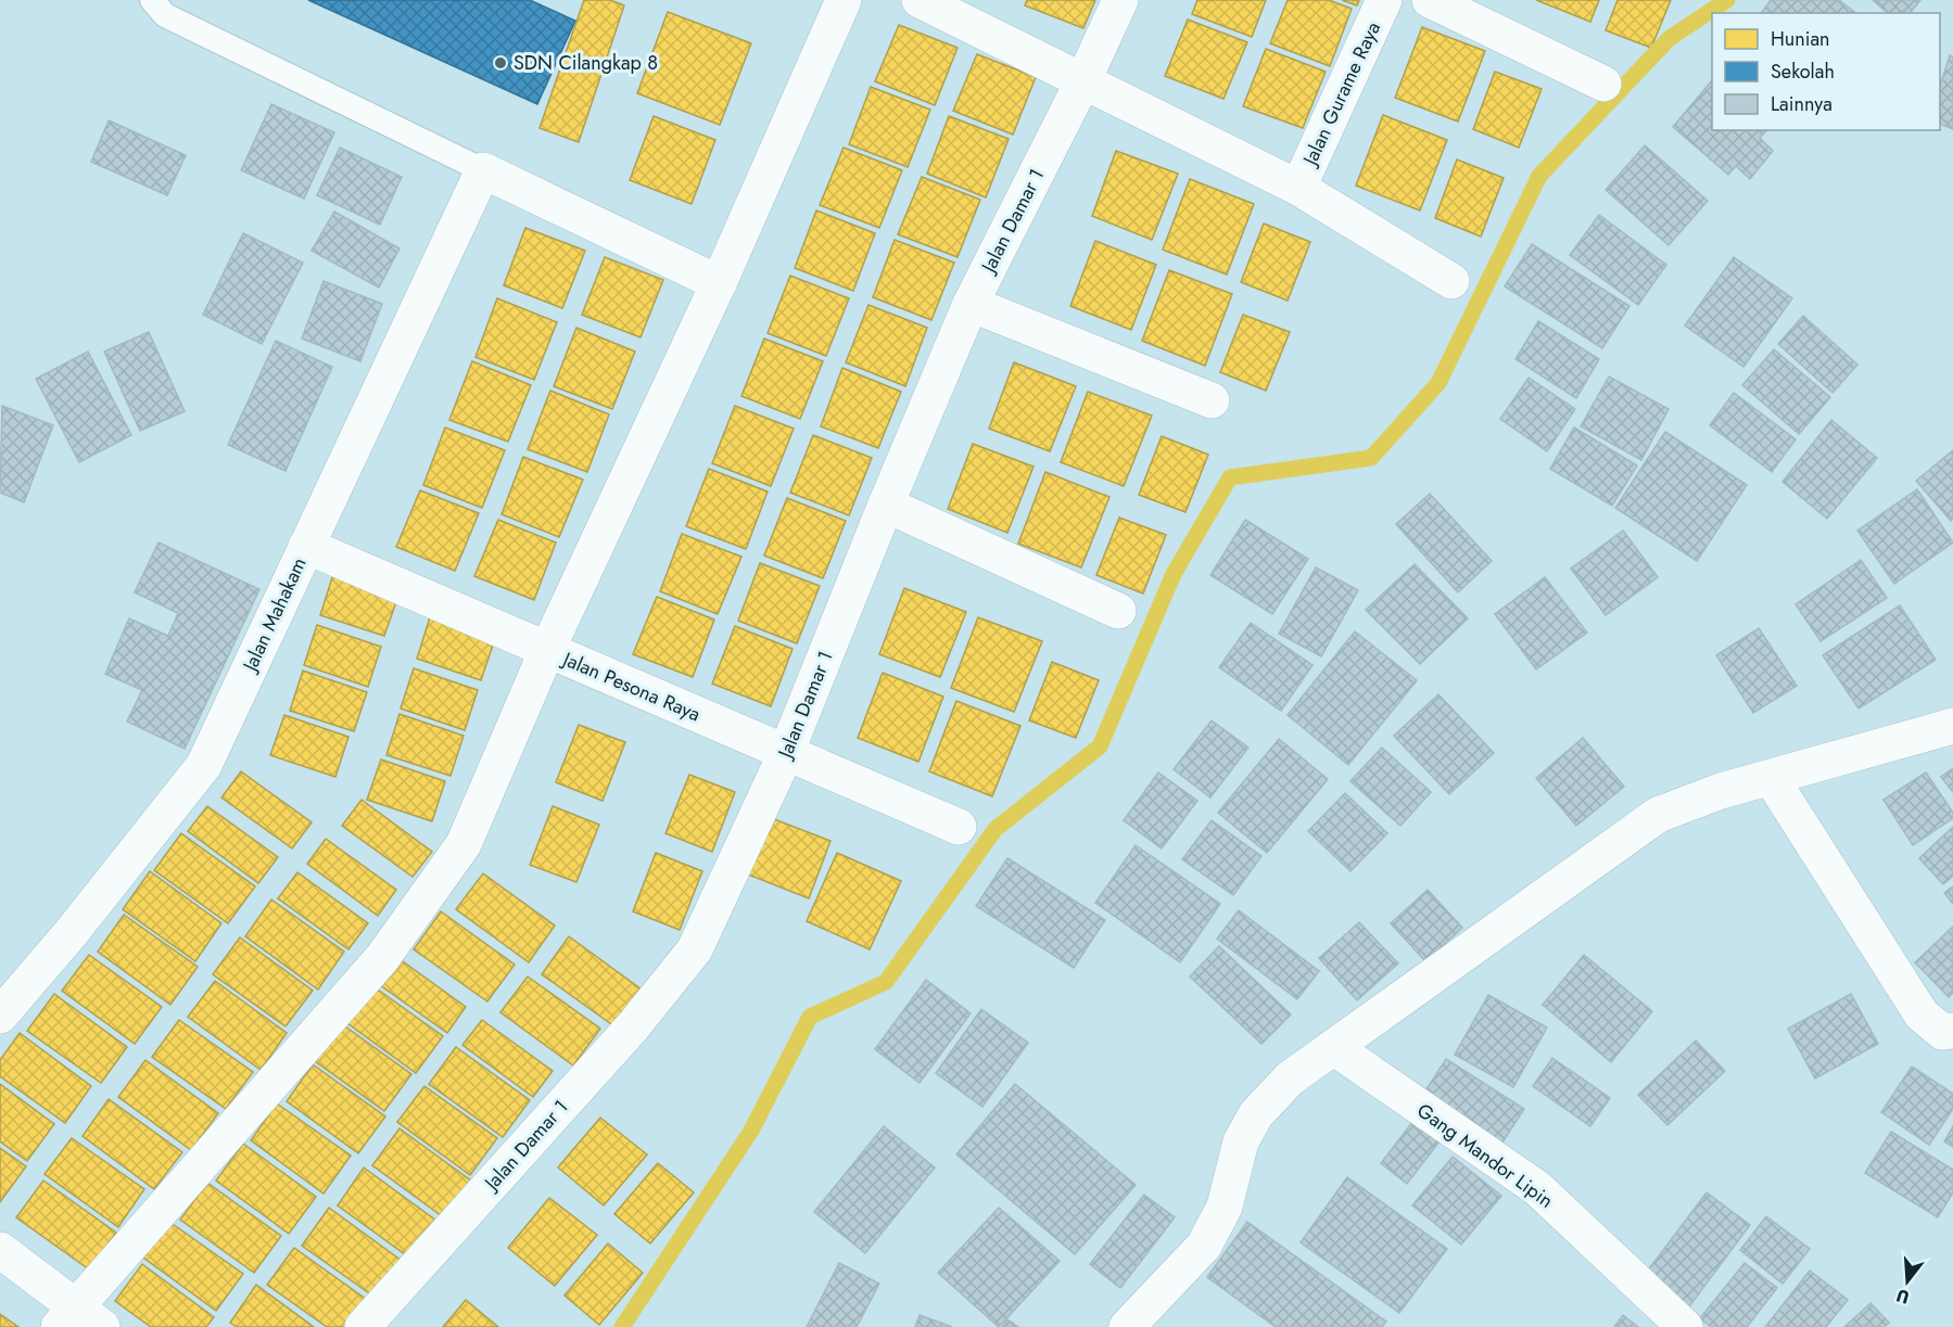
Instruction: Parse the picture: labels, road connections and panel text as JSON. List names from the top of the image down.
{
  "streets": {
    "street": [
      "Jalan Gurame Raya",
      "Jalan Damar 1",
      "Jalan Mahakam",
      "Jalan Pesona Raya",
      "Gang Mandor Lipin"
    ]
  },
  "crossings": [
    ["Jalan Damar 1", "Jalan Pesona Raya"],
    ["Jalan Mahakam", "Jalan Pesona Raya"]
  ],
  "places": ["SDN Cilangkap 8"],
  "legend": ["Hunian", "Sekolah", "Lainnya"],
  "north": "bottom"
}
